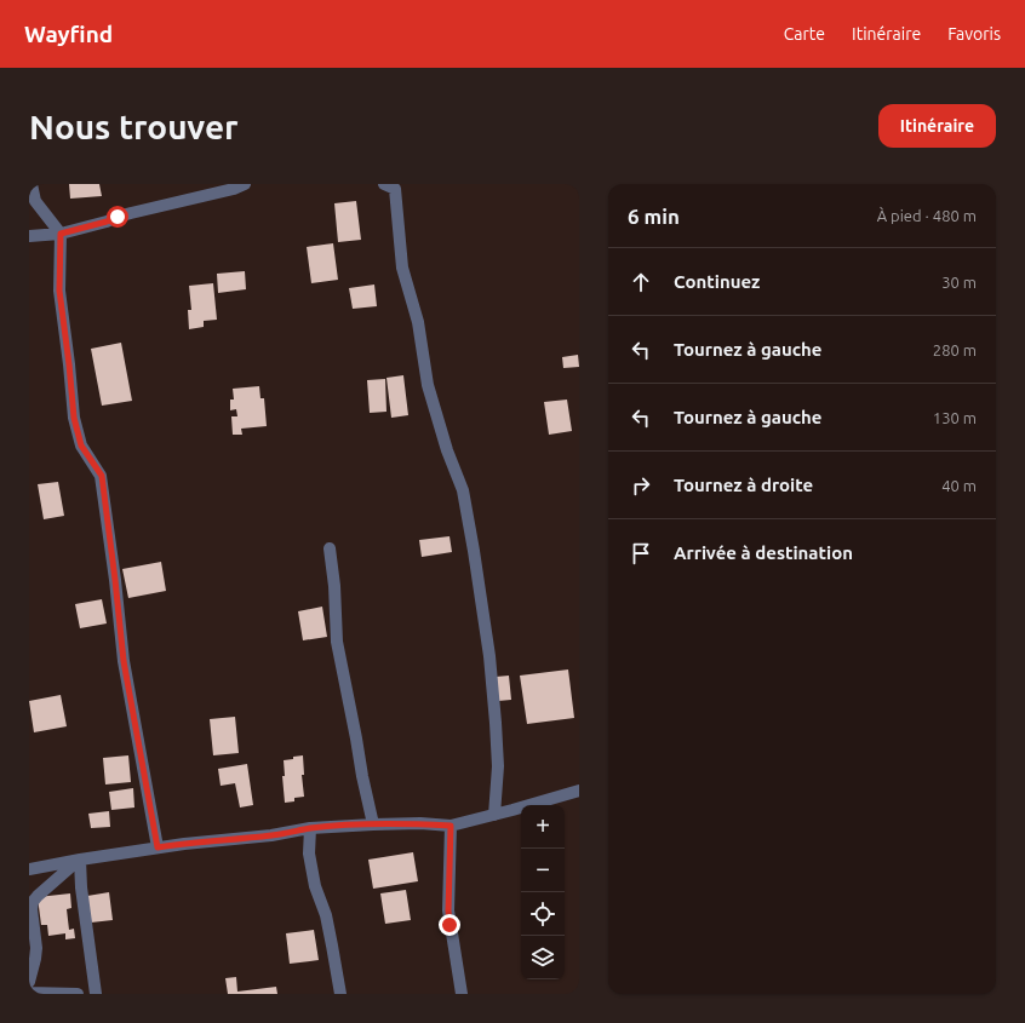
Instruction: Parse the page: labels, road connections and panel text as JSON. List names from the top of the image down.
{
  "page": {
    "header": "Wayfind",
    "nav": ["Carte", "Itinéraire", "Favoris"],
    "buttons": "Itinéraire",
    "title": "Nous trouver",
    "heading": ["6 min", "À pied · 480 m"],
    "list": [
      ["Continuez", "30 m"],
      ["Tournez à gauche", "280 m"],
      ["Tournez à gauche", "130 m"],
      ["Tournez à droite", "40 m"],
      "Arrivée à destination"
    ],
    "map_buttons": ["+", "−"]
  }
}
